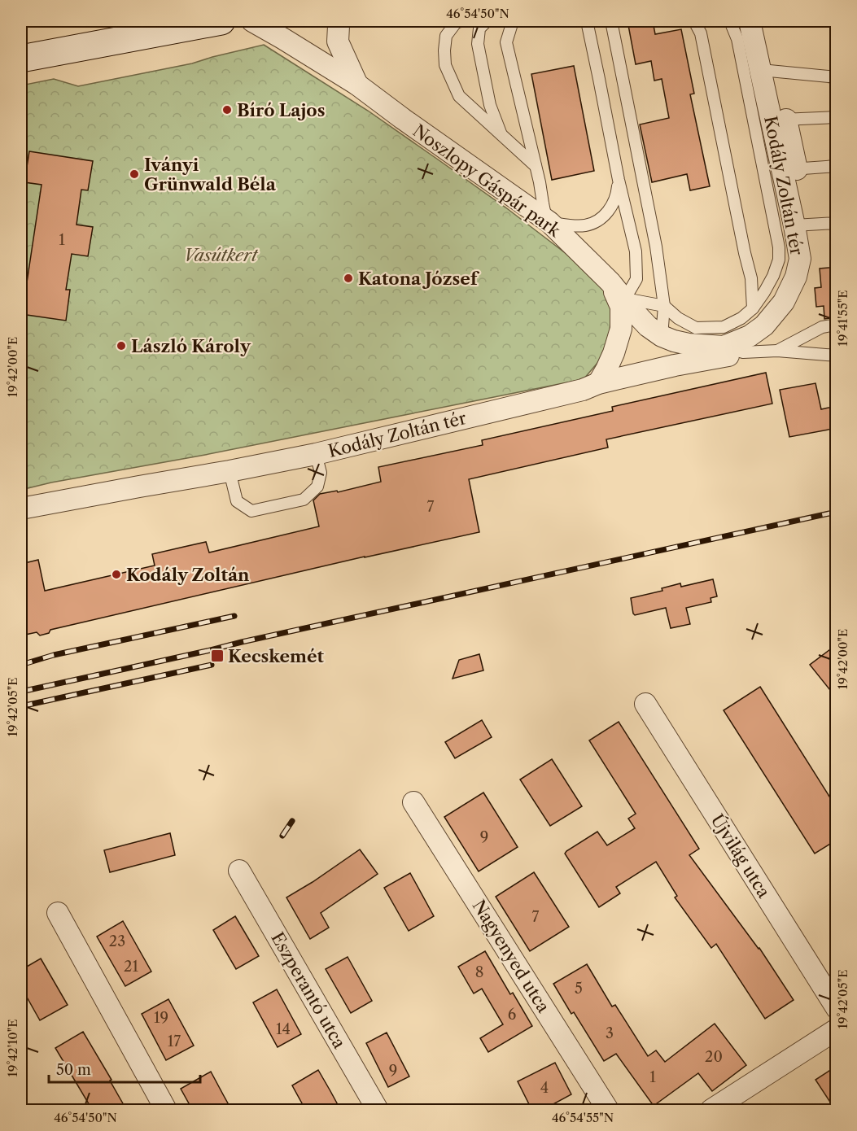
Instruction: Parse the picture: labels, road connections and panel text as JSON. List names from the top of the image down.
{
  "streets": {
    "street": [
      "Noszlopy Gáspár park",
      "Kodály Zoltán tér",
      "Újvilág utca",
      "Nagyenyed utca",
      "Eszperantó utca"
    ]
  },
  "crossings": [
    ["Noszlopy Gáspár park", "Kodály Zoltán tér"]
  ],
  "parks": ["Vasútkert"],
  "places": {
    "other": [
      "Bíró Lajos",
      "Iványi Grünwald Béla",
      "Katona József",
      "László Károly",
      "Kodály Zoltán"
    ],
    "transit": ["Kecskemét"]
  },
  "house_numbers": [
    "1",
    "7",
    "9",
    "7",
    "23",
    "21",
    "8",
    "5",
    "6",
    "19",
    "14",
    "3",
    "17",
    "20",
    "9",
    "1",
    "4"
  ],
  "scale_bar": "50 m",
  "coordinates": [
    "46°54'50\"N",
    "19°41'55\"E",
    "19°42'00\"E",
    "19°42'05\"E",
    "19°42'10\"E",
    "46°54'55\"N"
  ]
}
